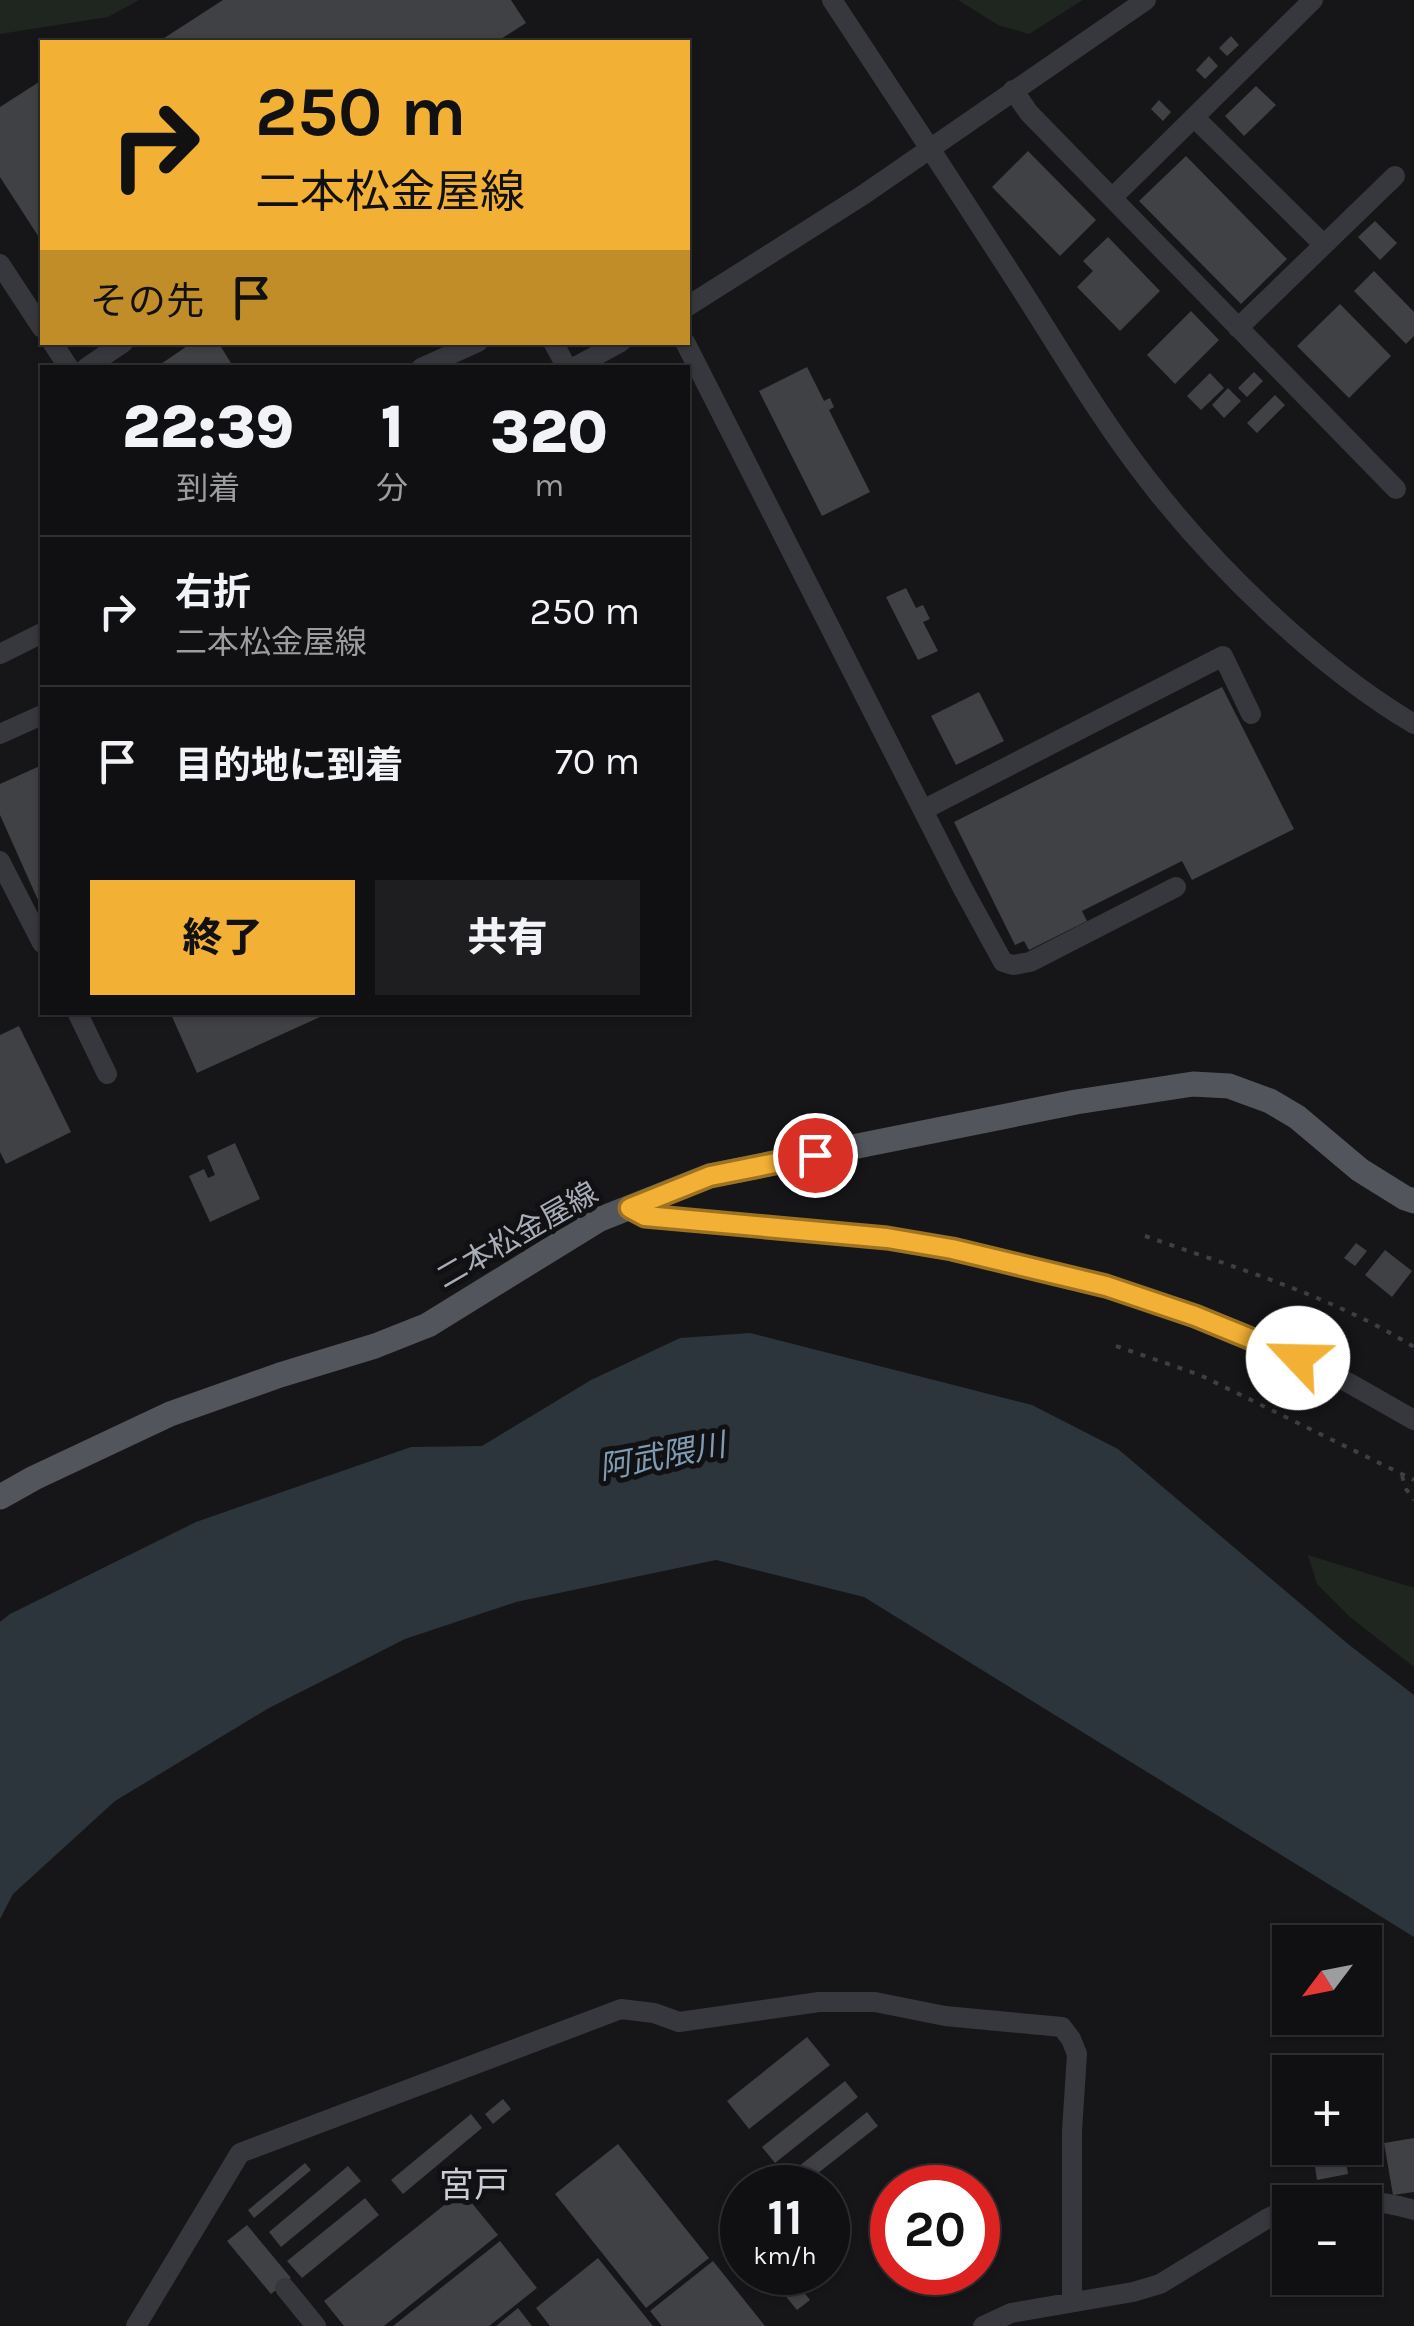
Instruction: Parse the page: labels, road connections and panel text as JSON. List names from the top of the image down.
{
  "streets": {
    "main road": ["二本松金屋線"]
  },
  "districts": ["宮戸"],
  "water": ["阿武隈川"],
  "north": "bottom left",
  "page": {
    "turn": ["250 m", "二本松金屋線"],
    "then": "その先",
    "eta": [
      "22:39",
      "到着",
      "1",
      "分",
      "320",
      "m"
    ],
    "list": [
      {
        "name": "右折",
        "note": "二本松金屋線",
        "value": "250 m"
      },
      {
        "name": "目的地に到着",
        "value": "70 m"
      }
    ],
    "buttons": ["終了", "共有"],
    "map_buttons": ["+", "−"],
    "speed": "11 km/h",
    "limit": "20"
  }
}
